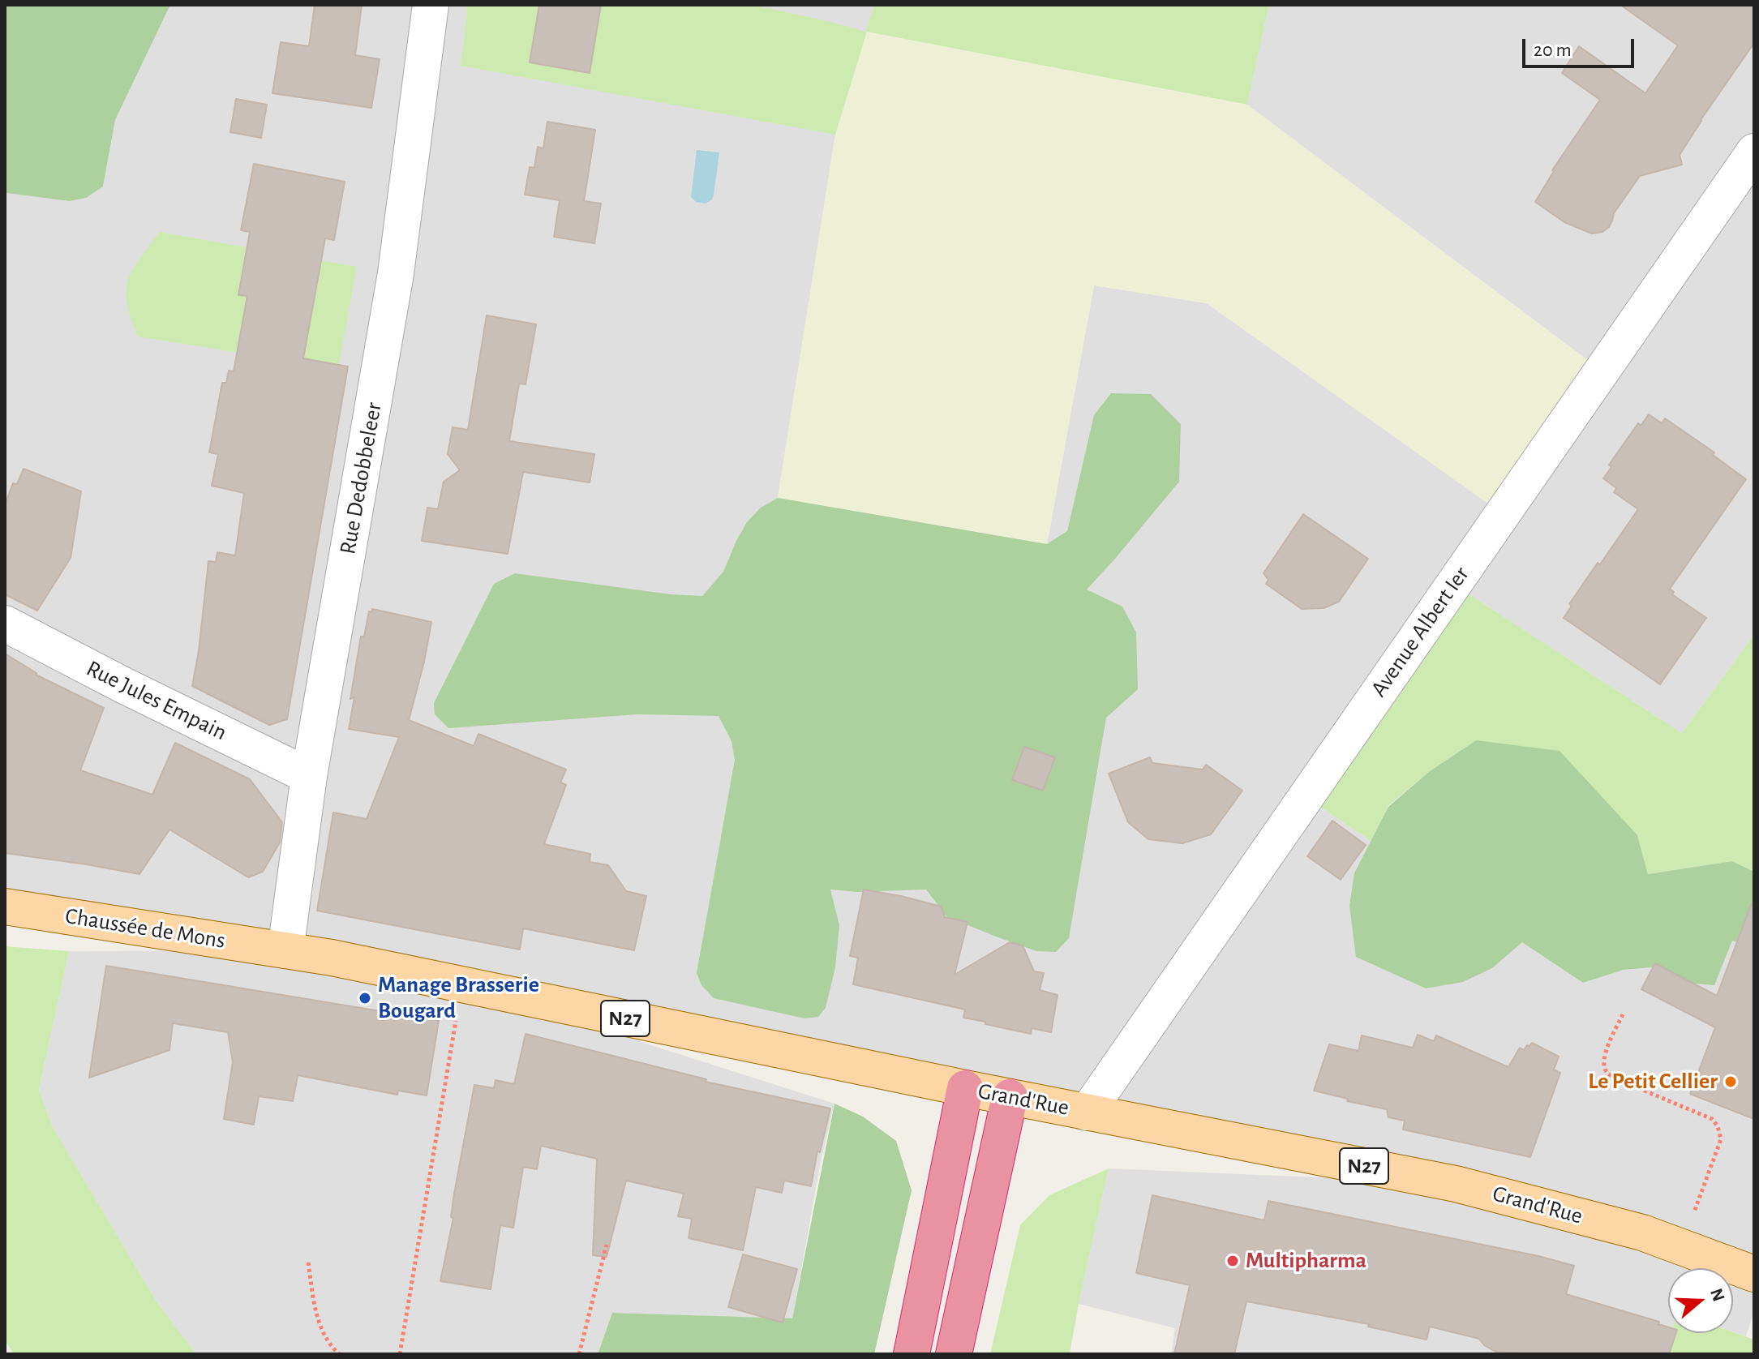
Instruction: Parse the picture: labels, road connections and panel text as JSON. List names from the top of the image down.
{
  "streets": {
    "main road": ["Chaussée de Mons", "N27", "Grand'Rue"],
    "street": ["Rue Dedobbeleer", "Avenue Albert Ier", "Rue Jules Empain"]
  },
  "crossings": [
    ["Rue Dedobbeleer", "Rue Jules Empain"],
    ["Rue Dedobbeleer", "Chaussée de Mons"],
    ["Rue Dedobbeleer", "Grand'Rue"],
    ["Avenue Albert Ier", "Grand'Rue"],
    ["Chaussée de Mons", "Grand'Rue"]
  ],
  "places": ["Manage Brasserie Bougard", "Le Petit Cellier", "Multipharma"],
  "scale_bar": "20 m",
  "north": "right"
}
